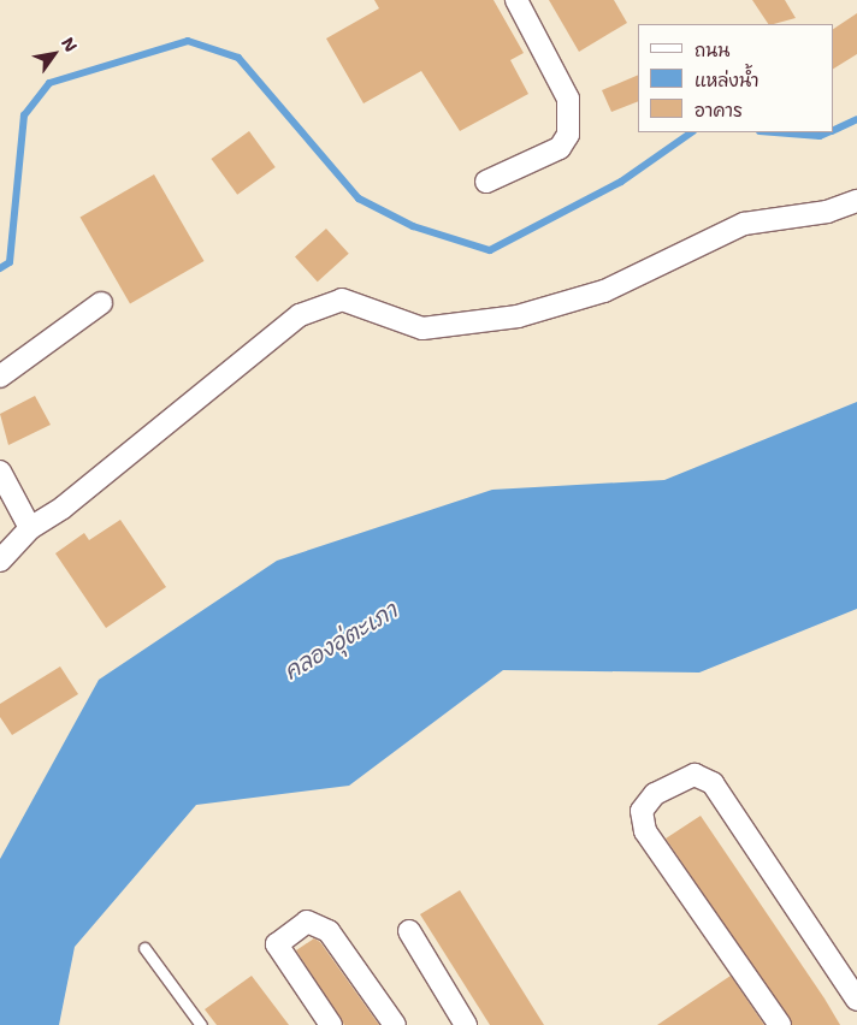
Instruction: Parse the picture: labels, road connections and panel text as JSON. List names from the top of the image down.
{
  "water": ["คลองอุ่ตะเภา"],
  "legend": ["ถนน", "แหล่งน้ำ", "อาคาร"],
  "north": "top right"
}
